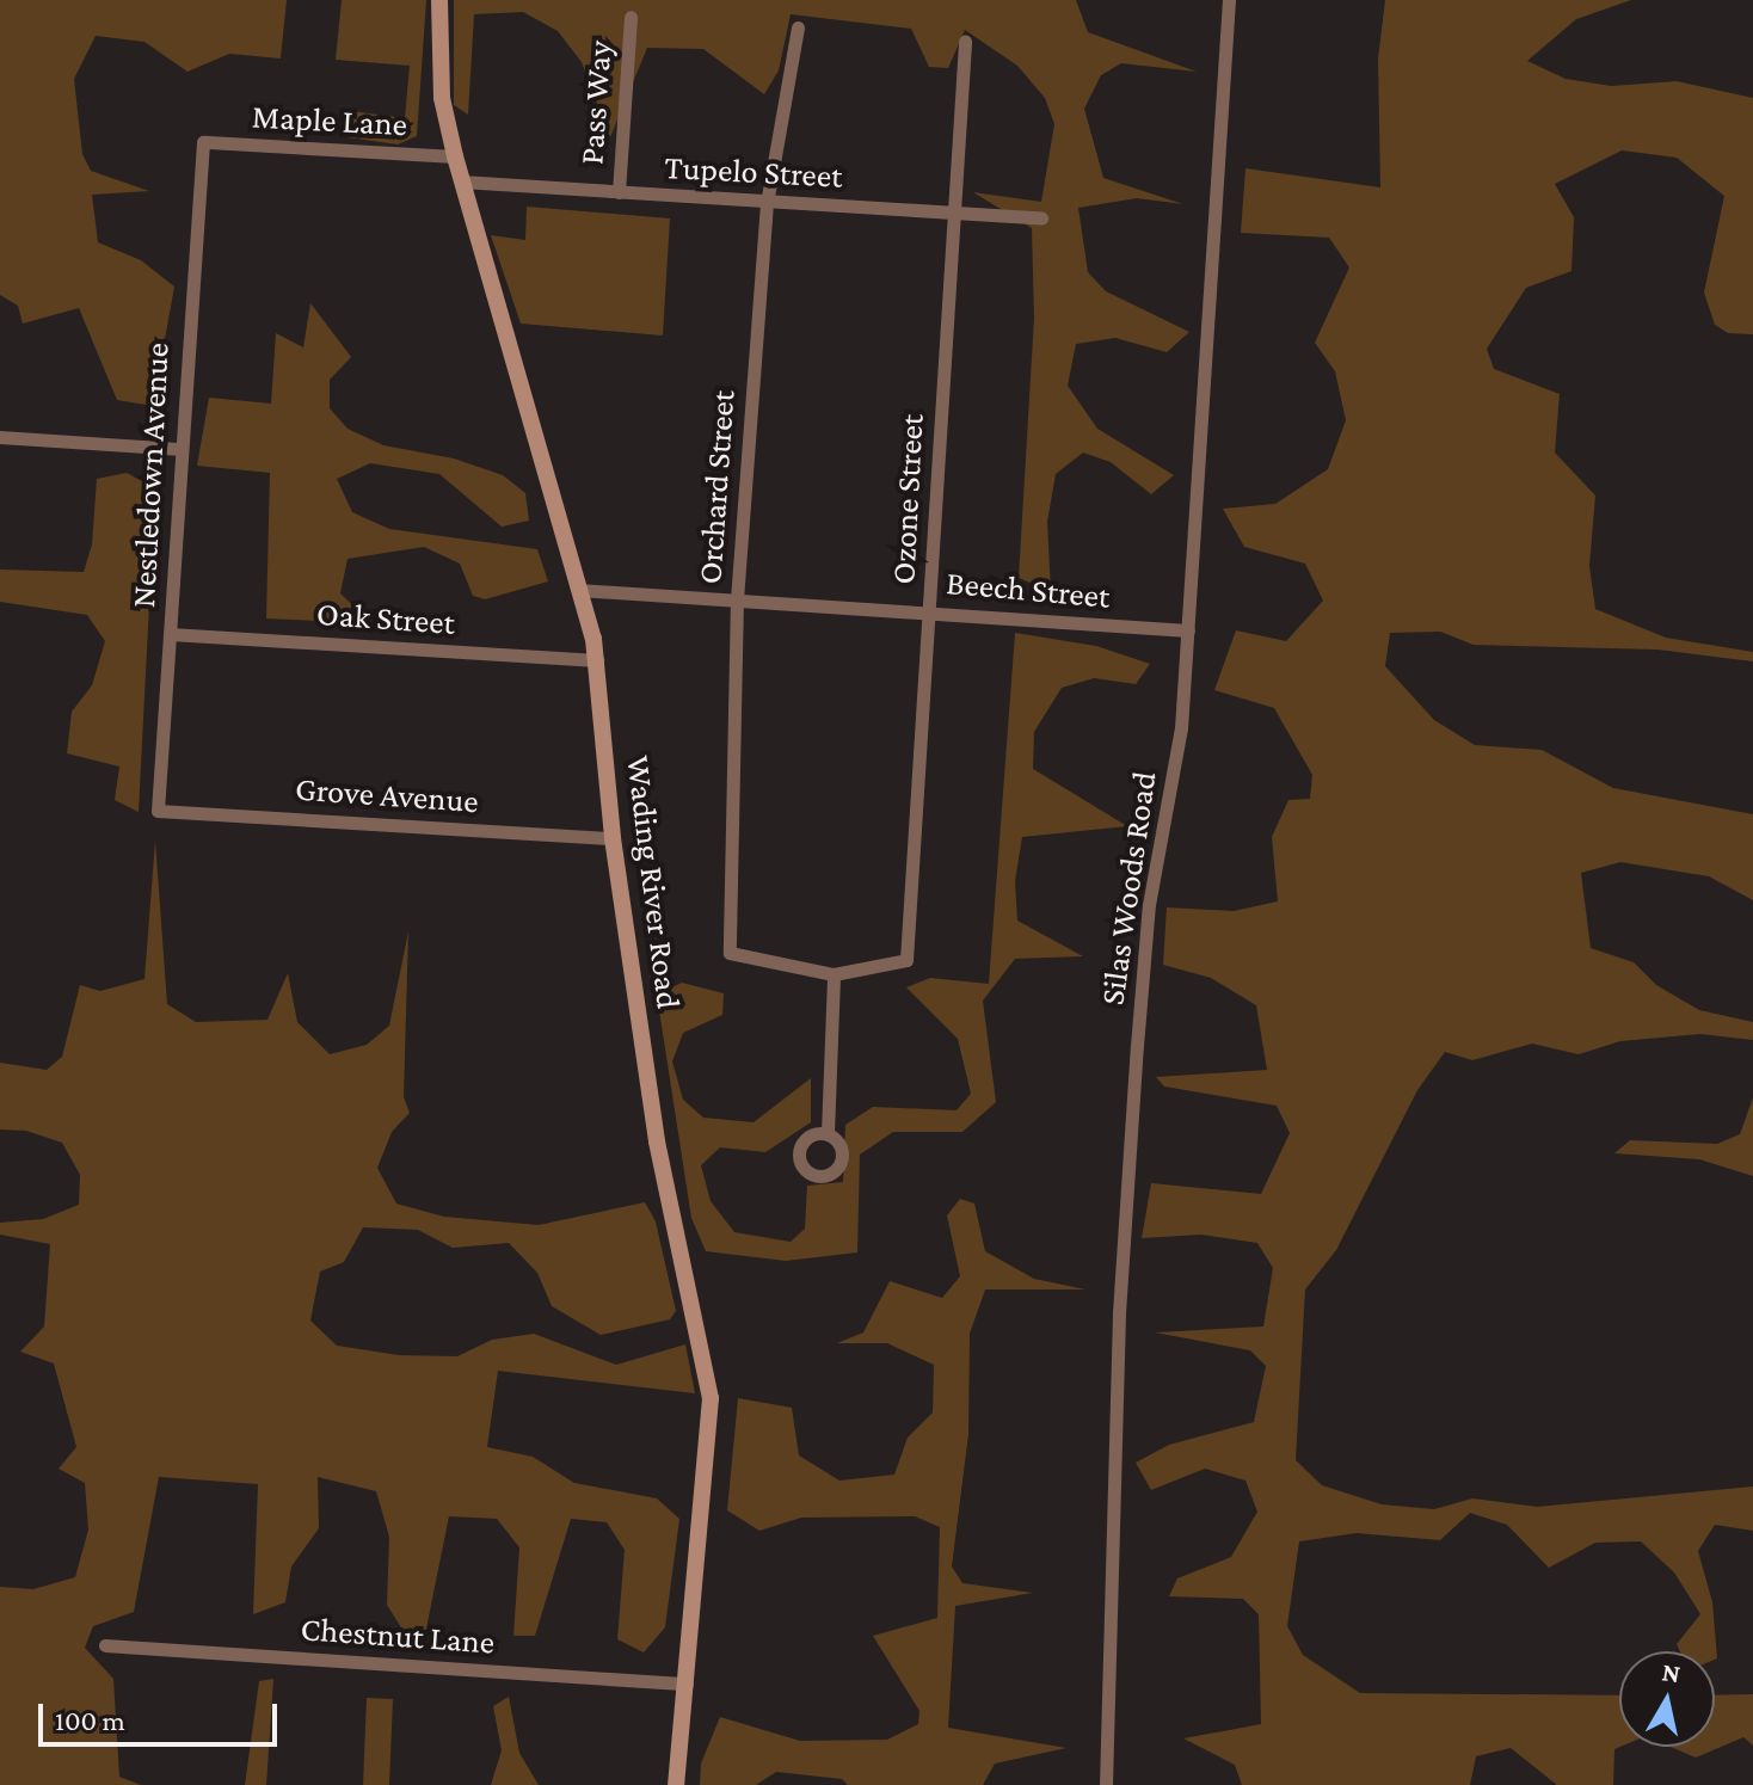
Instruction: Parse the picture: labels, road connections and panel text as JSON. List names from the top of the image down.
{
  "streets": {
    "main road": ["Wading River Road"],
    "street": [
      "Pass Way",
      "Maple Lane",
      "Tupelo Street",
      "Nestledown Avenue",
      "Orchard Street",
      "Ozone Street",
      "Beech Street",
      "Oak Street",
      "Grove Avenue",
      "Silas Woods Road",
      "Chestnut Lane"
    ]
  },
  "crossings": [
    ["Pass Way", "Tupelo Street"],
    ["Maple Lane", "Nestledown Avenue"],
    ["Maple Lane", "Wading River Road"],
    ["Tupelo Street", "Orchard Street"],
    ["Tupelo Street", "Ozone Street"],
    ["Tupelo Street", "Wading River Road"],
    ["Nestledown Avenue", "Oak Street"],
    ["Nestledown Avenue", "Grove Avenue"],
    ["Orchard Street", "Ozone Street"],
    ["Orchard Street", "Beech Street"],
    ["Ozone Street", "Beech Street"],
    ["Beech Street", "Wading River Road"],
    ["Beech Street", "Silas Woods Road"],
    ["Oak Street", "Wading River Road"],
    ["Grove Avenue", "Wading River Road"],
    ["Wading River Road", "Chestnut Lane"]
  ],
  "scale_bar": "100 m",
  "north": "top"
}
